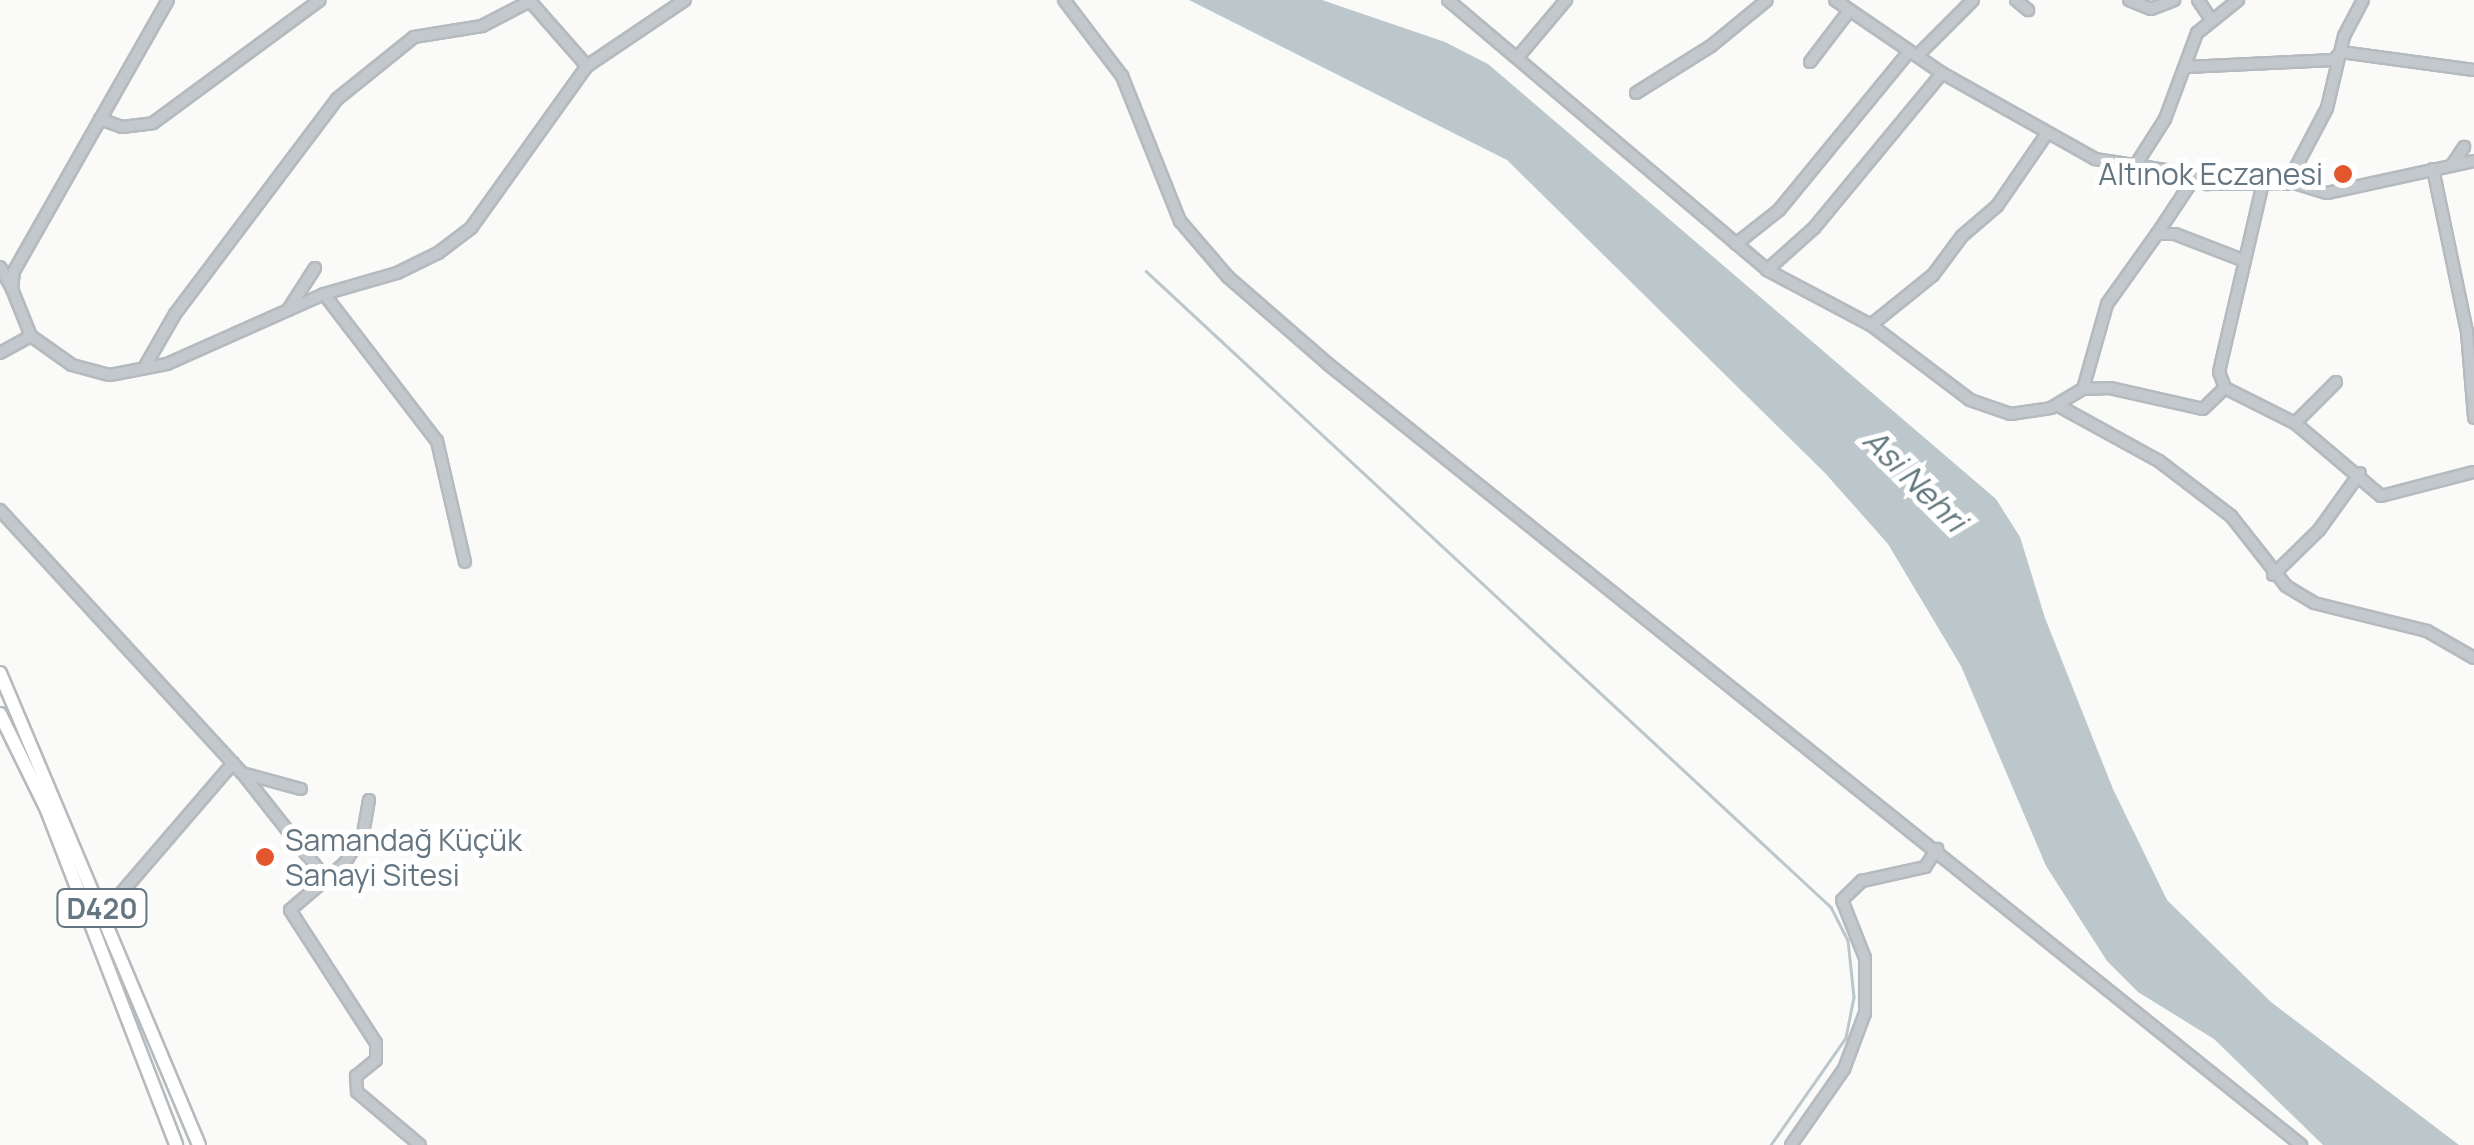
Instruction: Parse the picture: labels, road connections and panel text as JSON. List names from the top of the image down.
{
  "streets": {
    "main road": ["D420"]
  },
  "water": ["Asi Nehri"],
  "places": ["Altınok Eczanesi", "Samandağ Küçük Sanayi Sitesi"]
}
